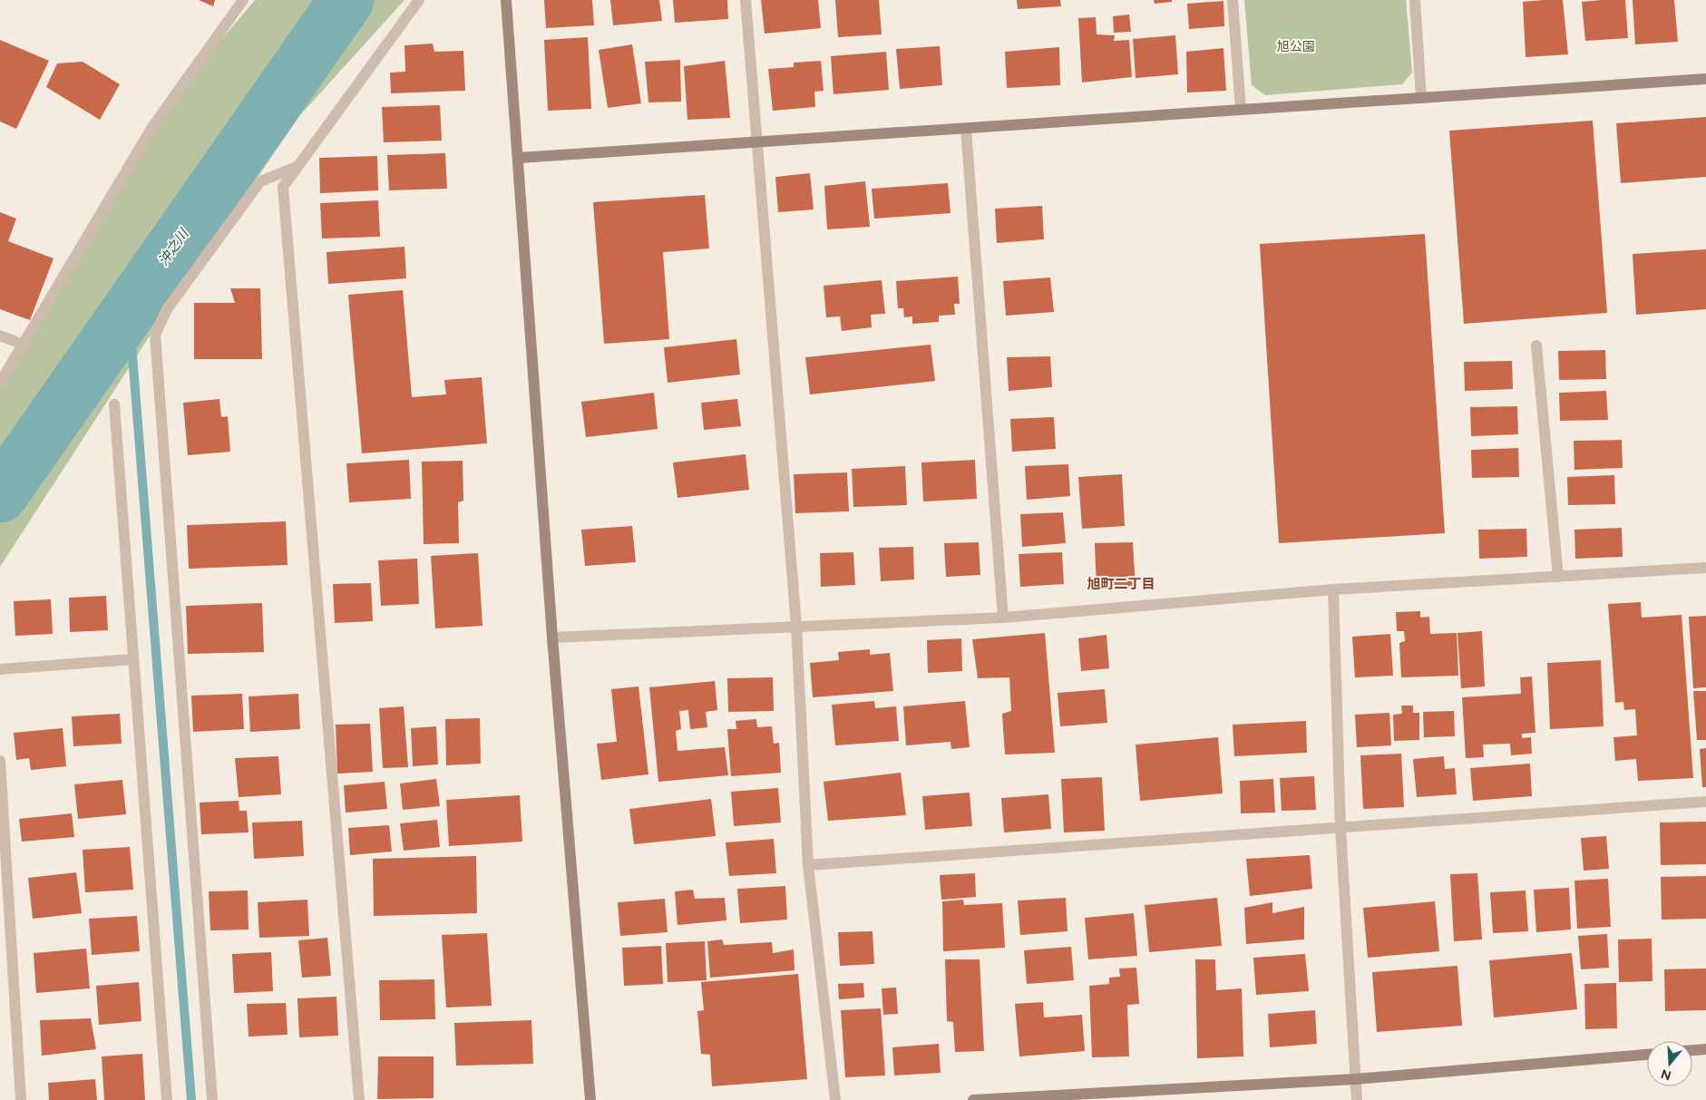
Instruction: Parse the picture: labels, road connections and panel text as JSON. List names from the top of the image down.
{
  "districts": ["旭町二丁目"],
  "water": ["沖之川"],
  "parks": ["旭公園"],
  "north": "bottom"
}
